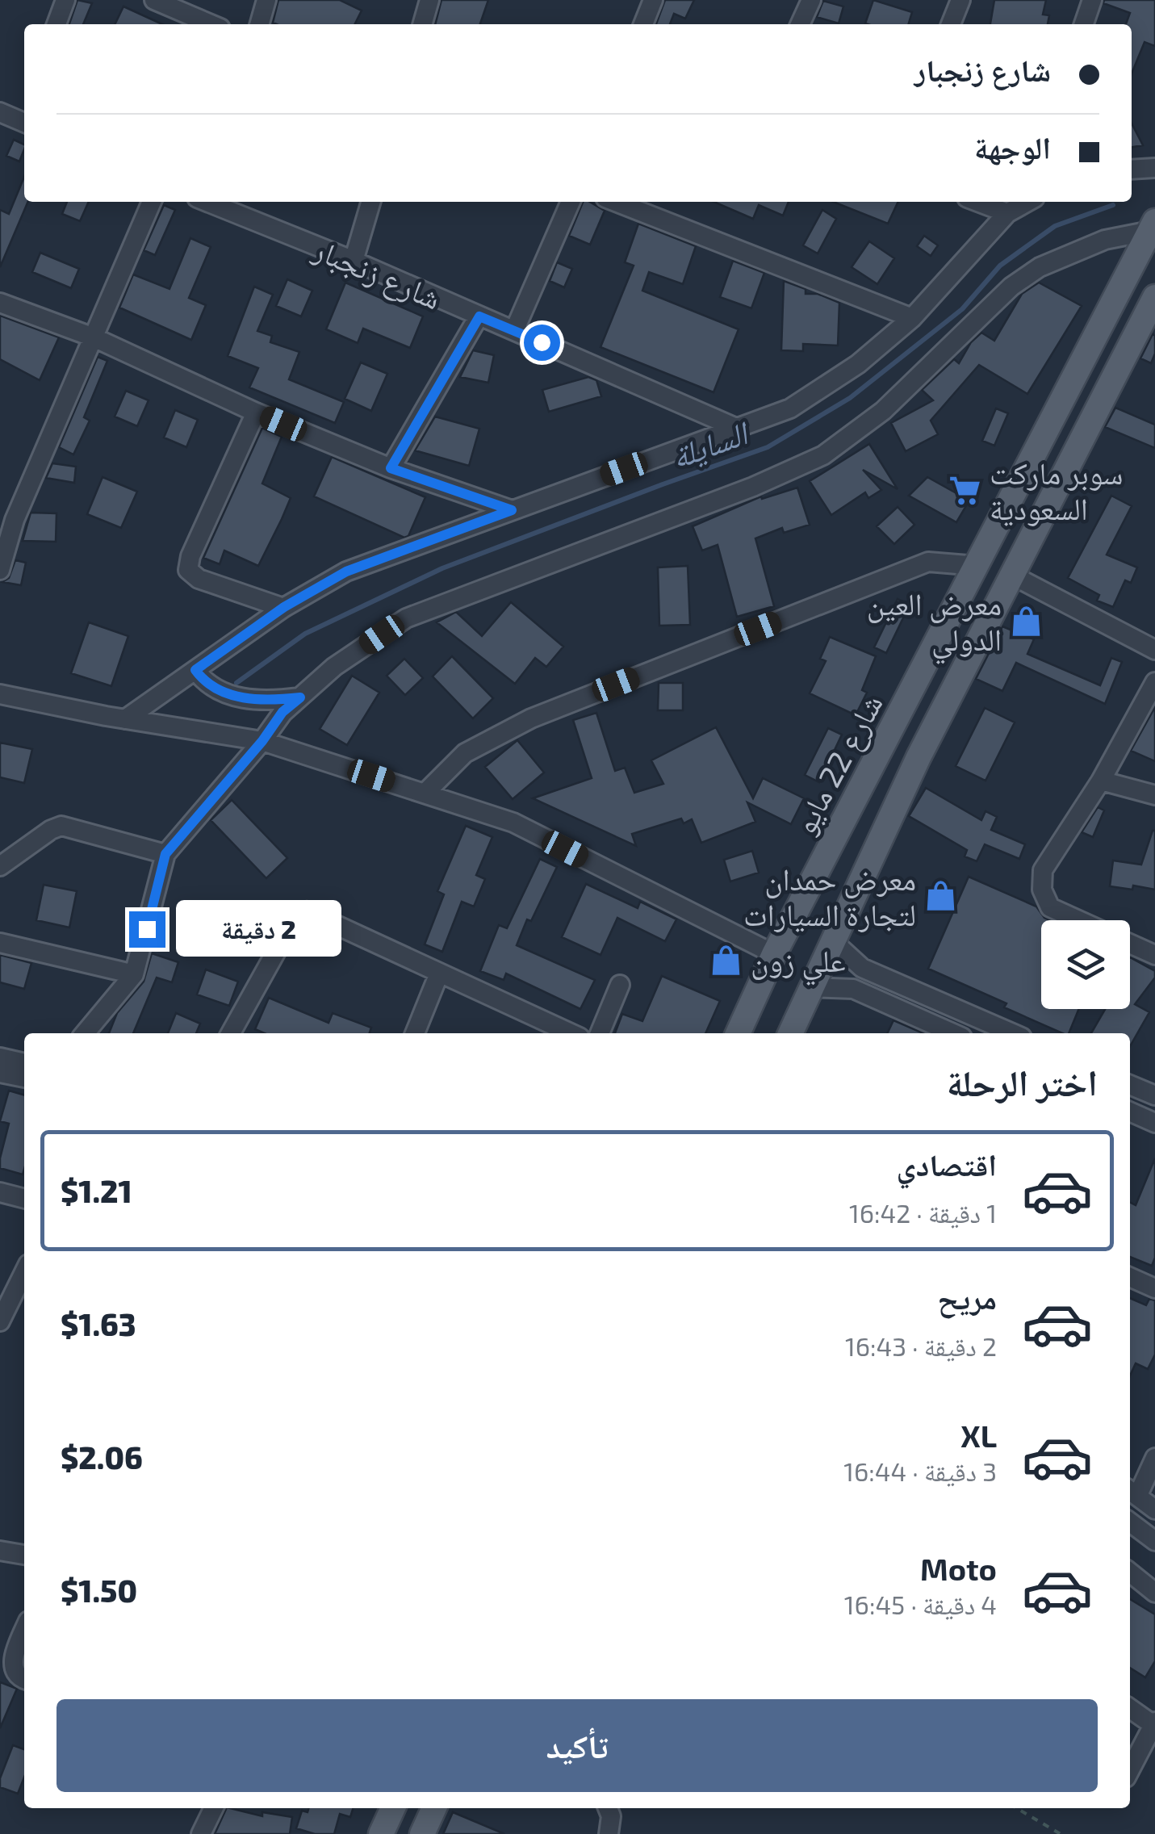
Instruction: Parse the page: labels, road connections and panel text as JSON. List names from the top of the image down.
{
  "streets": {
    "main road": ["شارع 22 مايو"],
    "street": ["شارع زنجبار"]
  },
  "water": ["السايلة"],
  "places": {
    "supermarket": ["سوبر ماركت السعودية"],
    "shop": ["معرض العين الدولي", "معرض حمدان لتجارة السيارات", "علي زون"]
  },
  "page": {
    "banner": ["شارع زنجبار", "الوجهة"],
    "bubble": "2 دقيقة",
    "heading": "اختر الرحلة",
    "list": [
      {
        "name": "اقتصادي",
        "note": "1 دقيقة · 16:42",
        "value": "$1.21"
      },
      {
        "name": "مريح",
        "note": "2 دقيقة · 16:43",
        "value": "$1.63"
      },
      {
        "name": "XL",
        "note": "3 دقيقة · 16:44",
        "value": "$2.06"
      },
      {
        "name": "Moto",
        "note": "4 دقيقة · 16:45",
        "value": "$1.50"
      }
    ],
    "buttons": "تأكيد"
  }
}
